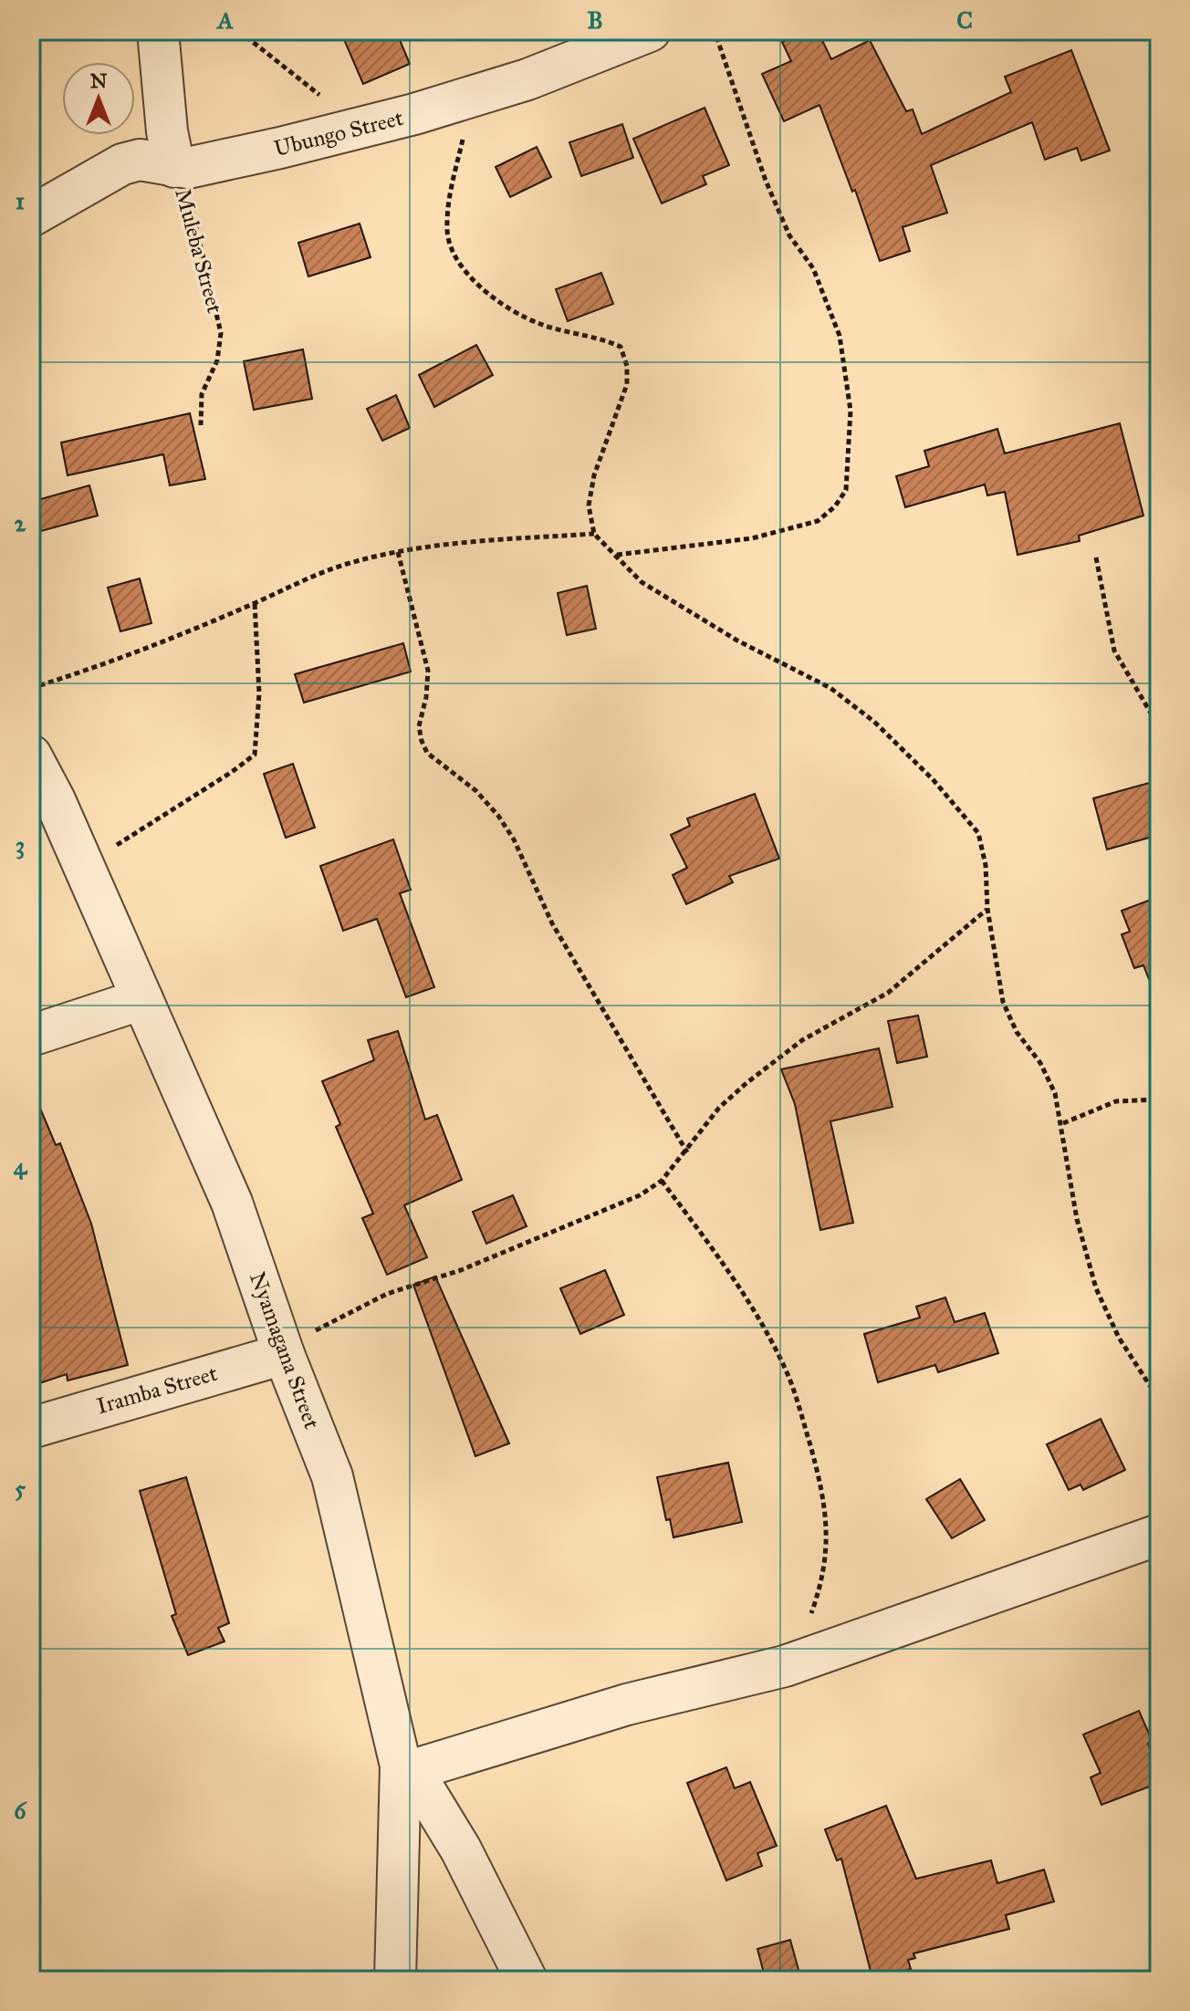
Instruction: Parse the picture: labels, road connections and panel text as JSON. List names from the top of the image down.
{
  "streets": {
    "street": [
      "Ubungo Street",
      "Muleba Street",
      "Nyamagana Street",
      "Iramba Street"
    ]
  },
  "crossings": [
    ["Ubungo Street", "Muleba Street"],
    ["Nyamagana Street", "Iramba Street"]
  ],
  "north": "top",
  "grid": {
    "columns": ["A", "B", "C"],
    "rows": [
      "1",
      "2",
      "3",
      "4",
      "5",
      "6"
    ]
  }
}
